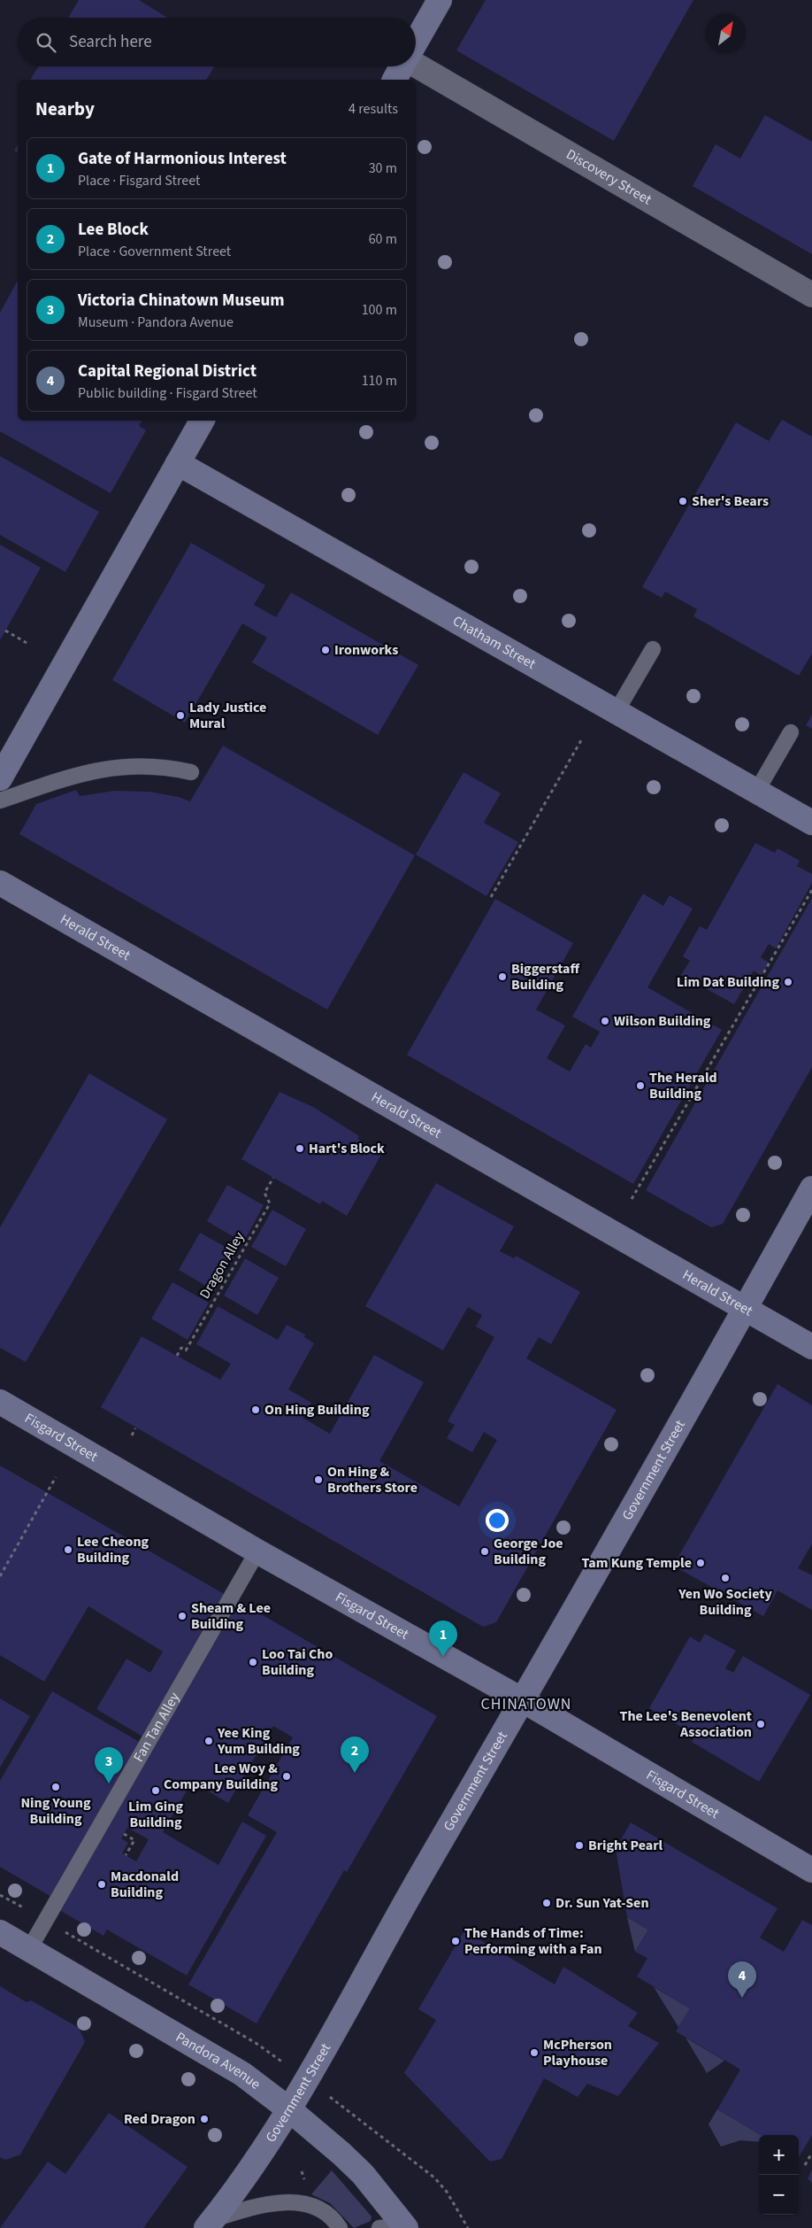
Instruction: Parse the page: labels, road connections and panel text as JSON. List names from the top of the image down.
{
  "streets": {
    "street": [
      "Discovery Street",
      "Chatham Street",
      "Herald Street",
      "Fisgard Street",
      "Government Street",
      "Pandora Avenue"
    ],
    "lane": ["Fan Tan Alley"],
    "path": ["Dragon Alley"]
  },
  "crossings": [
    ["Herald Street", "Government Street"],
    ["Fisgard Street", "Government Street"],
    ["Fisgard Street", "Fan Tan Alley"],
    ["Government Street", "Pandora Avenue"],
    ["Fan Tan Alley", "Pandora Avenue"]
  ],
  "districts": ["CHINATOWN"],
  "places": [
    "Sher's Bears",
    "Ironworks",
    "Lady Justice Mural",
    "Biggerstaff Building",
    "Lim Dat Building",
    "Wilson Building",
    "The Herald Building",
    "Hart's Block",
    "On Hing Building",
    "On Hing & Brothers Store",
    "Lee Cheong Building",
    "George Joe Building",
    "Tam Kung Temple",
    "Yen Wo Society Building",
    "Sheam & Lee Building",
    "Loo Tai Cho Building",
    "The Lee's Benevolent Association",
    "Yee King Yum Building",
    "Lee Woy & Company Building",
    "Ning Young Building",
    "Lim Ging Building",
    "Bright Pearl",
    "Macdonald Building",
    "Dr. Sun Yat-Sen",
    "The Hands of Time: Performing with a Fan",
    "McPherson Playhouse",
    "Red Dragon"
  ],
  "north": "top right",
  "page": {
    "search": "Search here",
    "heading": ["Nearby", "4 results"],
    "list": [
      {
        "mark": "1",
        "name": "Gate of Harmonious Interest",
        "note": "Place · Fisgard Street",
        "value": "30 m"
      },
      {
        "mark": "2",
        "name": "Lee Block",
        "note": "Place · Government Street",
        "value": "60 m"
      },
      {
        "mark": "3",
        "name": "Victoria Chinatown Museum",
        "note": "Museum · Pandora Avenue",
        "value": "100 m"
      },
      {
        "mark": "4",
        "name": "Capital Regional District",
        "note": "Public building · Fisgard Street",
        "value": "110 m"
      }
    ],
    "pins": [
      "1",
      "2",
      "3",
      "4"
    ],
    "map_buttons": ["+", "−"]
  }
}
